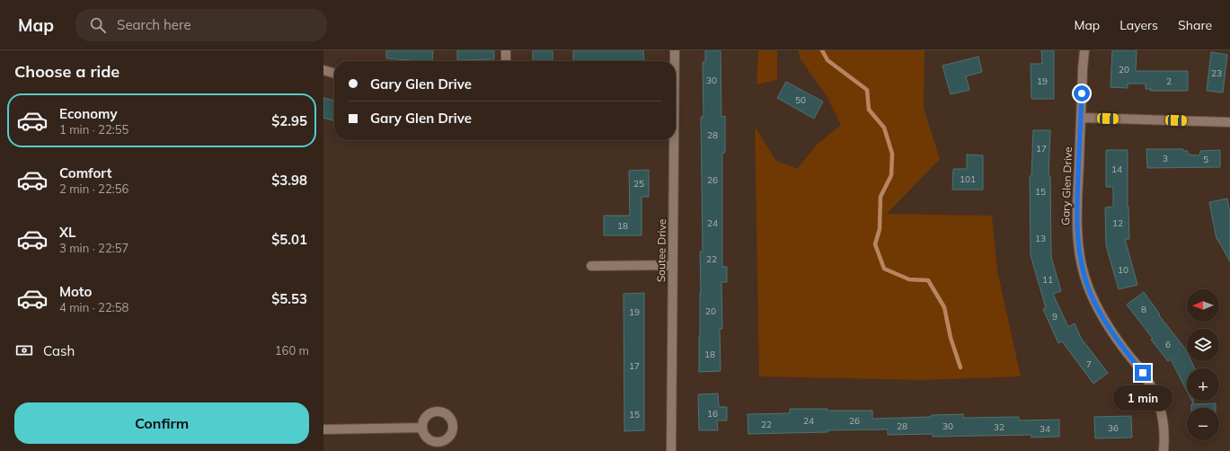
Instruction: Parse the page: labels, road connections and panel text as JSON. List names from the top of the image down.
{
  "streets": {
    "street": ["Gary Glen Drive", "Soutee Drive"]
  },
  "house_numbers": [
    "20",
    "23",
    "30",
    "19",
    "2",
    "50",
    "28",
    "17",
    "3",
    "5",
    "14",
    "101",
    "26",
    "25",
    "15",
    "24",
    "12",
    "18",
    "13",
    "22",
    "10",
    "11",
    "8",
    "20",
    "19",
    "9",
    "6",
    "18",
    "7",
    "17",
    "16",
    "15",
    "24",
    "26",
    "22",
    "28",
    "30",
    "32",
    "36",
    "34"
  ],
  "north": "left",
  "page": {
    "header": "Map",
    "search": "Search here",
    "nav": ["Map", "Layers", "Share"],
    "heading": "Choose a ride",
    "banner": ["Gary Glen Drive", "Gary Glen Drive"],
    "list": [
      {
        "name": "Economy",
        "note": "1 min · 22:55",
        "value": "$2.95"
      },
      {
        "name": "Comfort",
        "note": "2 min · 22:56",
        "value": "$3.98"
      },
      {
        "name": "XL",
        "note": "3 min · 22:57",
        "value": "$5.01"
      },
      {
        "name": "Moto",
        "note": "4 min · 22:58",
        "value": "$5.53"
      }
    ],
    "map_buttons": ["+", "−"],
    "pay": ["Cash", "160 m"],
    "bubble": "1 min",
    "buttons": "Confirm"
  }
}
